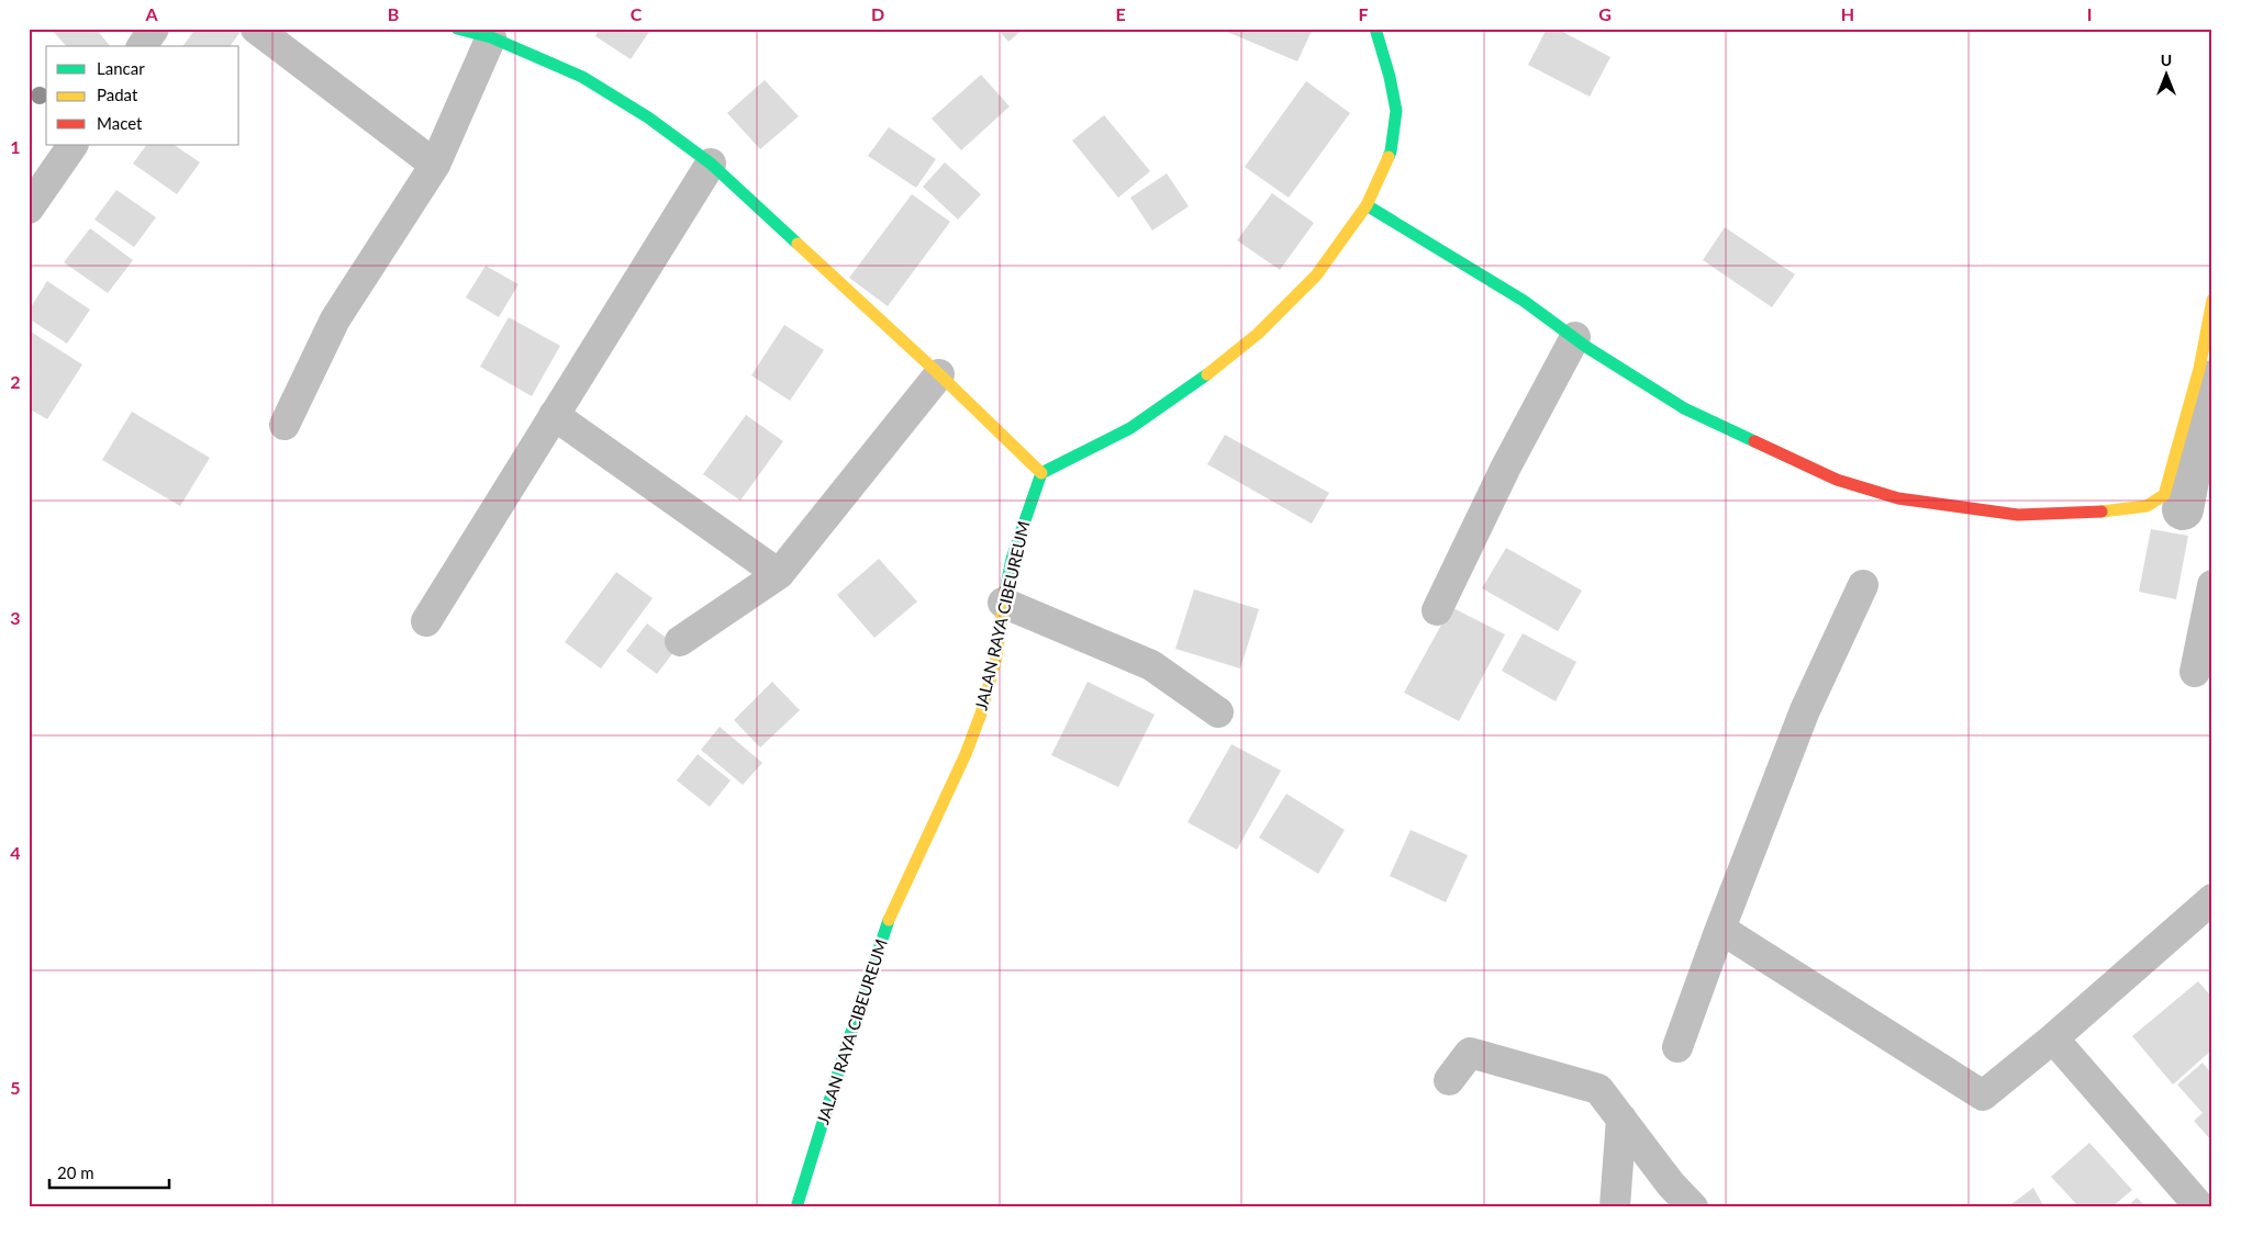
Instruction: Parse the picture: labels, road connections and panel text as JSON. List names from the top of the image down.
{
  "streets": {
    "street": ["JALAN RAYA CIBEUREUM"]
  },
  "legend": ["Lancar", "Padat", "Macet"],
  "scale_bar": "20 m",
  "north": "top",
  "grid": {
    "columns": [
      "A",
      "B",
      "C",
      "D",
      "E",
      "F",
      "G",
      "H",
      "I"
    ],
    "rows": [
      "1",
      "2",
      "3",
      "4",
      "5"
    ]
  }
}
